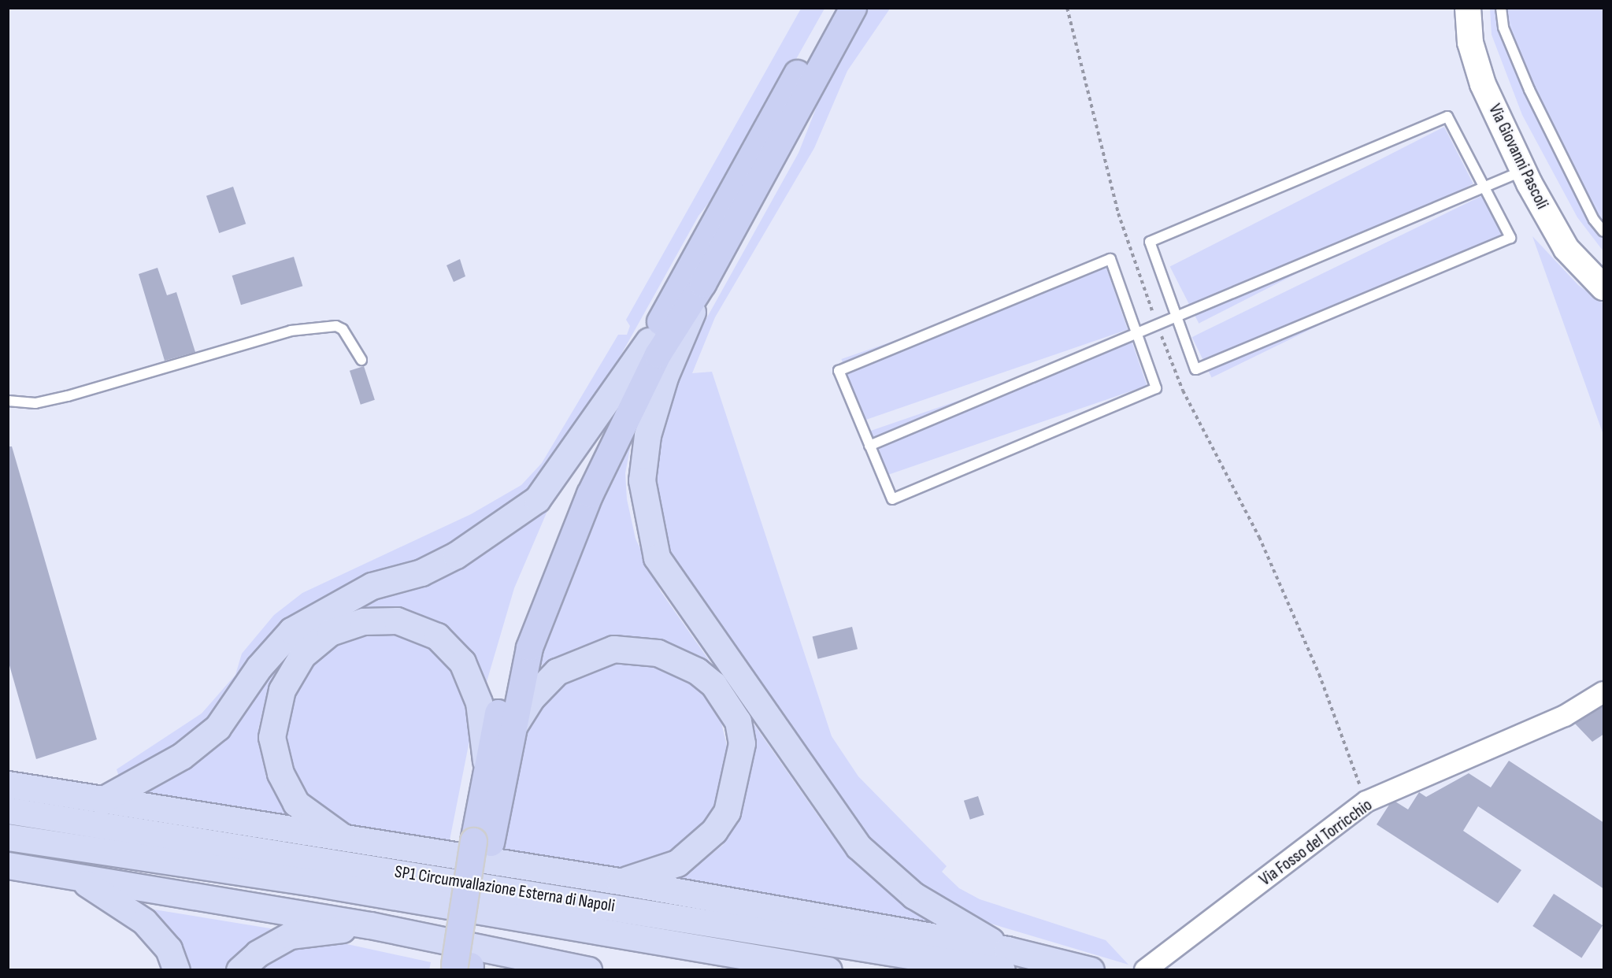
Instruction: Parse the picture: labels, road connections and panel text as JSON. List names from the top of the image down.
{
  "streets": {
    "highway": ["SP1 Circumvallazione Esterna di Napoli"],
    "street": ["Via Giovanni Pascoli", "Via Fosso del Torricchio"]
  }
}
